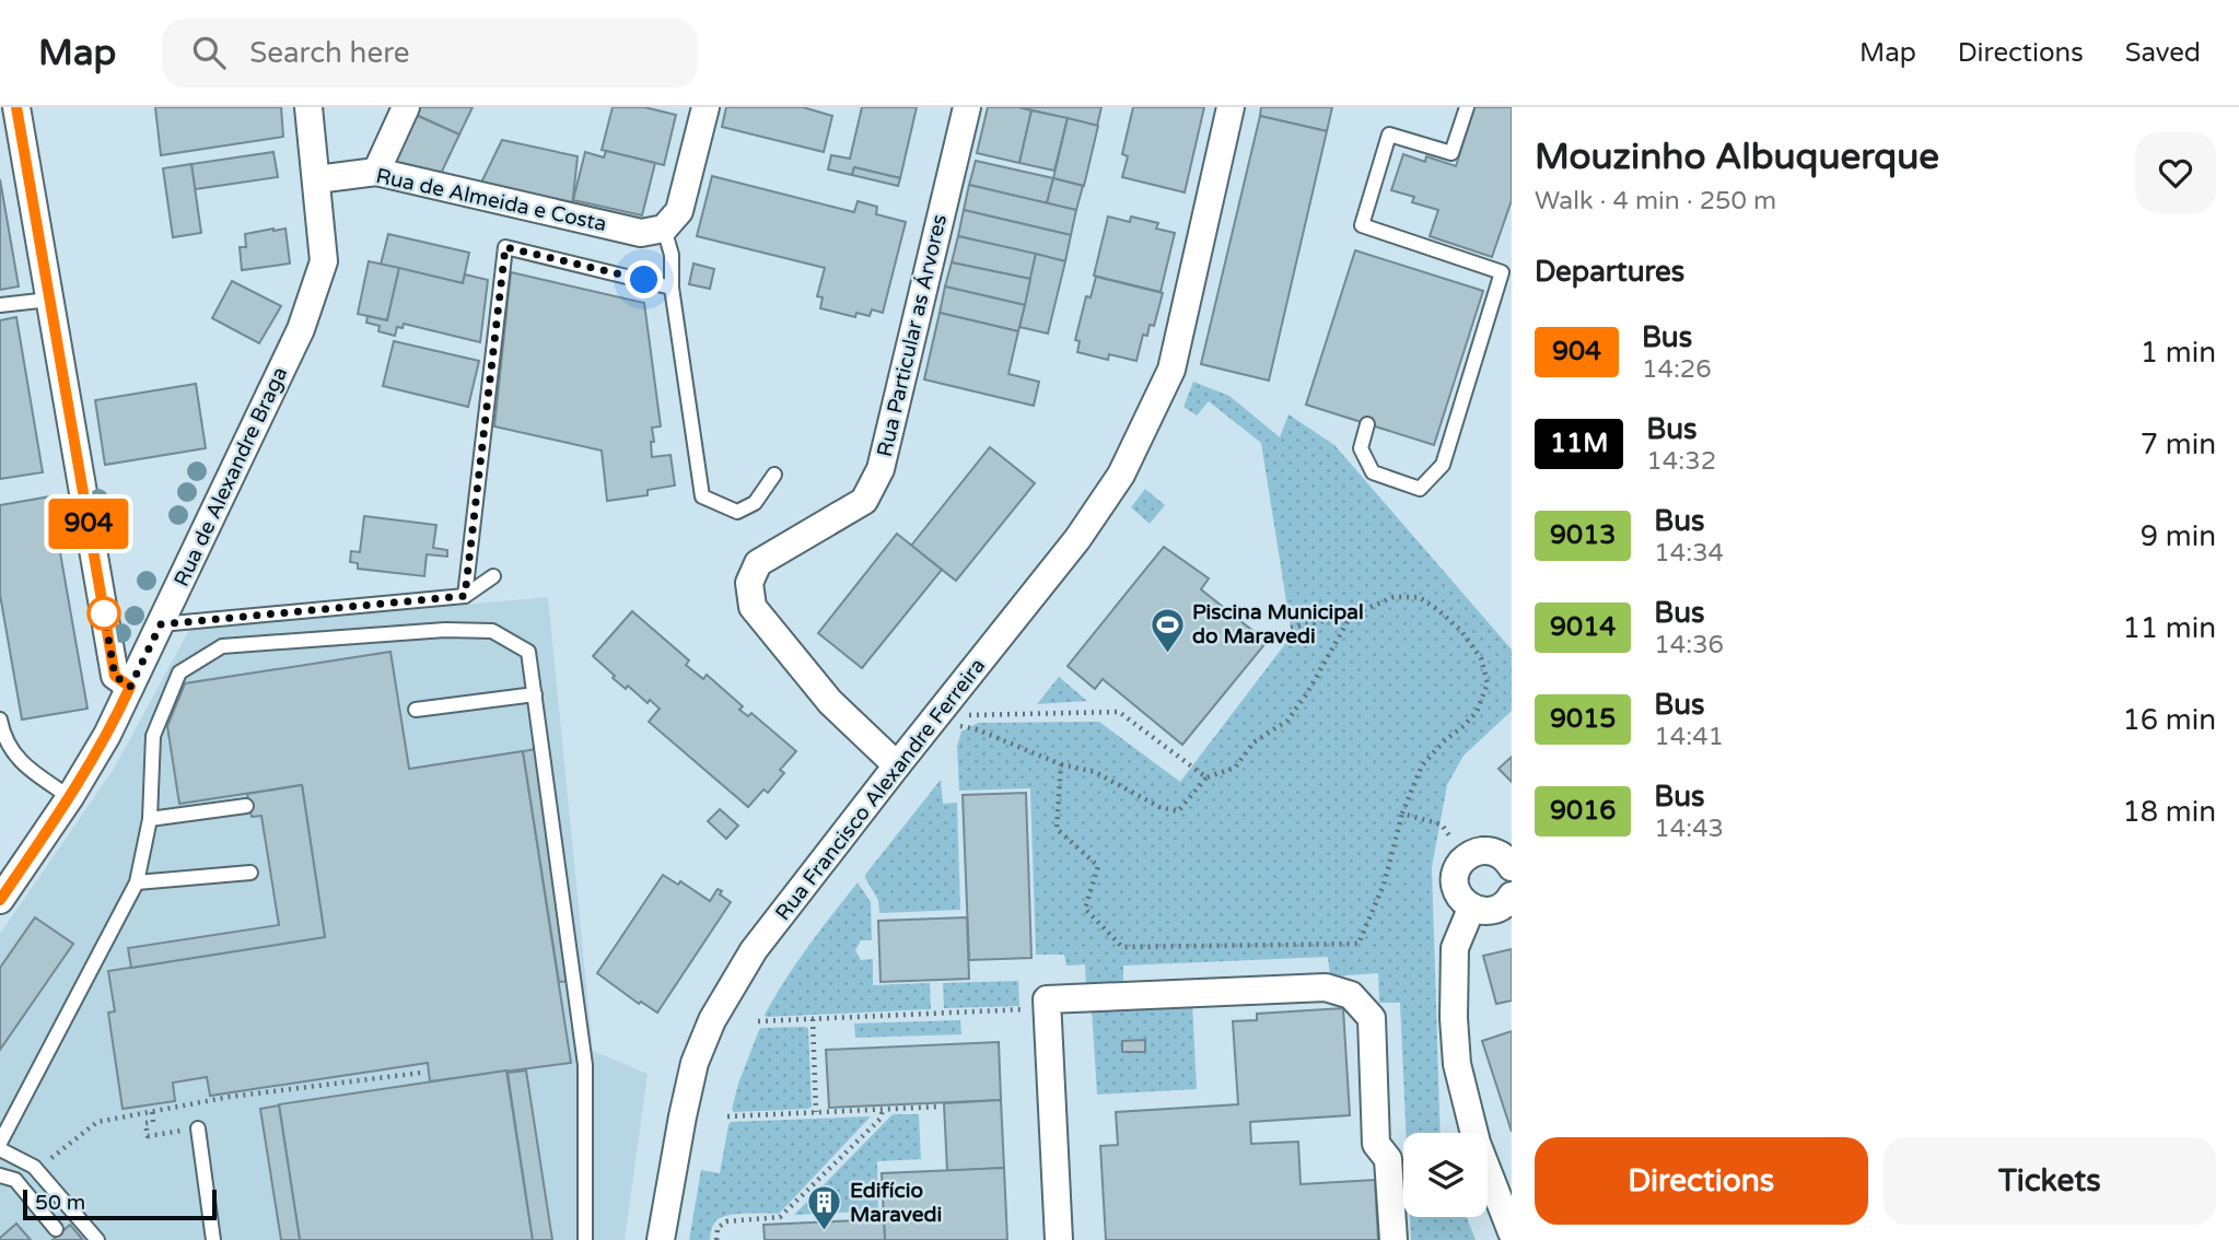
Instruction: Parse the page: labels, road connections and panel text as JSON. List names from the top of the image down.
{
  "streets": {
    "street": [
      "Rua de Almeida e Costa",
      "Rua Particular as Árvores",
      "Rua de Alexandre Braga",
      "Rua Francisco Alexandre Ferreira"
    ]
  },
  "crossings": [
    ["Rua de Almeida e Costa", "Rua de Alexandre Braga"],
    ["Rua Particular as Árvores", "Rua Francisco Alexandre Ferreira"]
  ],
  "places": {
    "sports": ["Piscina Municipal do Maravedi"],
    "building": ["Edifício Maravedi"]
  },
  "lines": ["bus line 904"],
  "scale_bar": "50 m",
  "page": {
    "header": "Map",
    "search": "Search here",
    "nav": ["Map", "Directions", "Saved"],
    "on_map": "904",
    "heading": [
      ["Mouzinho Albuquerque", "Walk · 4 min · 250 m"],
      "Departures"
    ],
    "list": [
      {
        "mark": "904",
        "name": "Bus",
        "note": "14:26",
        "value": "1 min"
      },
      {
        "mark": "11M",
        "name": "Bus",
        "note": "14:32",
        "value": "7 min"
      },
      {
        "mark": "9013",
        "name": "Bus",
        "note": "14:34",
        "value": "9 min"
      },
      {
        "mark": "9014",
        "name": "Bus",
        "note": "14:36",
        "value": "11 min"
      },
      {
        "mark": "9015",
        "name": "Bus",
        "note": "14:41",
        "value": "16 min"
      },
      {
        "mark": "9016",
        "name": "Bus",
        "note": "14:43",
        "value": "18 min"
      }
    ],
    "buttons": ["Directions", "Tickets"],
    "scale": "50 m"
  }
}
